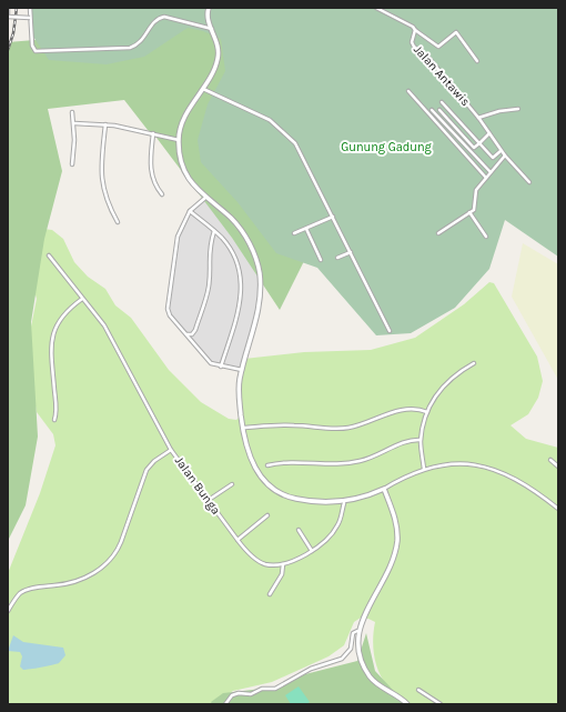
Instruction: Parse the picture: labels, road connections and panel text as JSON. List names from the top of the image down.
{
  "streets": {
    "street": ["Jalan Antawis", "Jalan Bunga"]
  },
  "parks": ["Gunung Gadung"]
}
